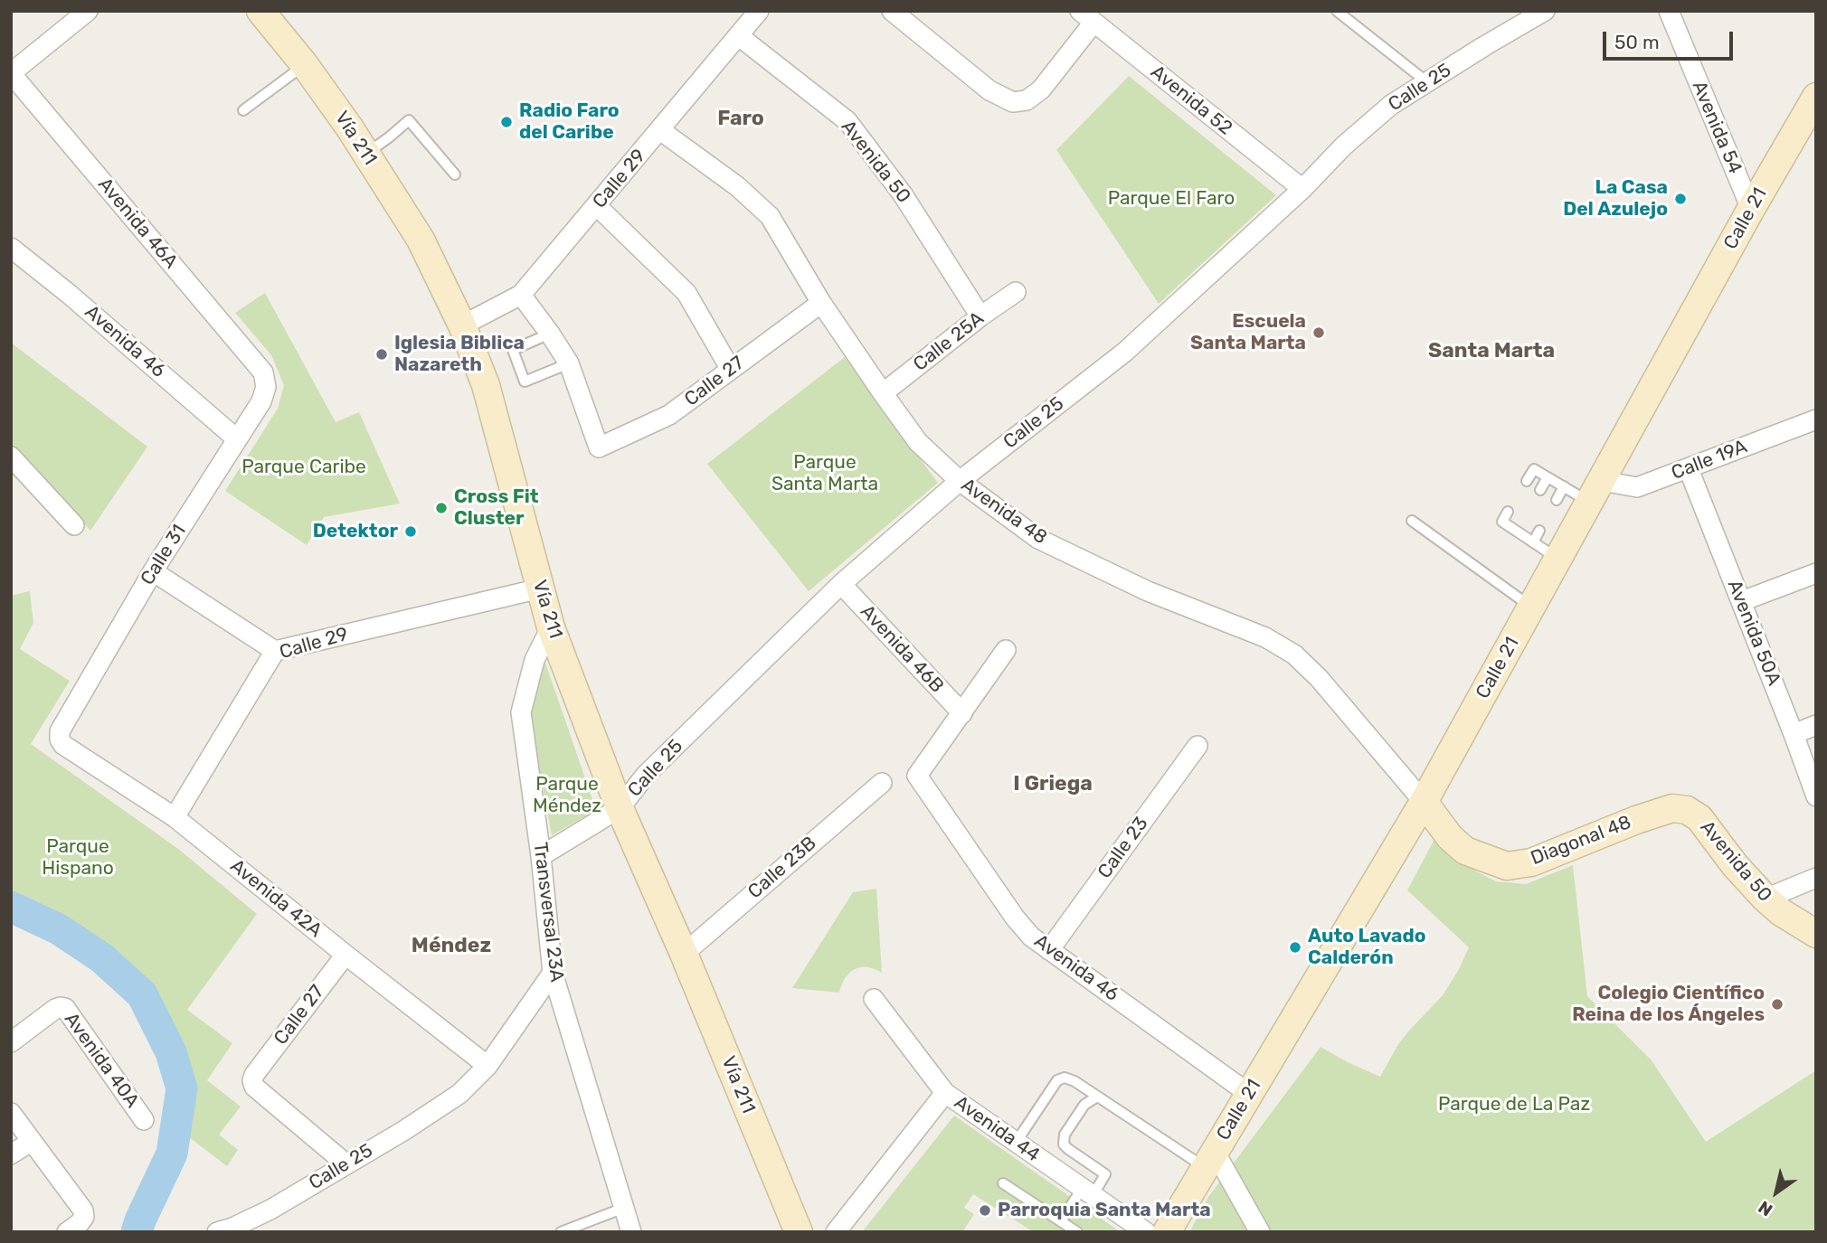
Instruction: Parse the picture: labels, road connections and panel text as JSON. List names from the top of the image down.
{
  "streets": {
    "main road": [
      "Vía 211",
      "Avenida 50",
      "Calle 21",
      "Diagonal 48"
    ],
    "street": [
      "Calle 25",
      "Avenida 52",
      "Avenida 54",
      "Calle 29",
      "Avenida 46A",
      "Avenida 46",
      "Calle 25A",
      "Calle 27",
      "Calle 19A",
      "Avenida 48",
      "Calle 31",
      "Avenida 50A",
      "Avenida 46B",
      "Calle 23",
      "Calle 23B",
      "Avenida 42A",
      "Transversal 23A",
      "Avenida 40A",
      "Avenida 44"
    ]
  },
  "crossings": [
    ["Calle 25", "Avenida 52"],
    ["Calle 25", "Vía 211"],
    ["Calle 25", "Calle 27"],
    ["Calle 25", "Avenida 48"],
    ["Calle 25", "Avenida 46B"],
    ["Calle 25", "Avenida 42A"],
    ["Calle 25", "Transversal 23A"],
    ["Avenida 54", "Calle 21"],
    ["Vía 211", "Calle 29"],
    ["Vía 211", "Calle 23B"],
    ["Vía 211", "Transversal 23A"],
    ["Avenida 50", "Calle 29"],
    ["Avenida 50", "Calle 25A"],
    ["Avenida 50", "Diagonal 48"],
    ["Calle 29", "Avenida 48"],
    ["Calle 29", "Avenida 42A"],
    ["Calle 21", "Avenida 46"],
    ["Calle 21", "Calle 19A"],
    ["Calle 21", "Avenida 48"],
    ["Calle 21", "Diagonal 48"],
    ["Avenida 46A", "Calle 31"],
    ["Avenida 46", "Calle 31"],
    ["Avenida 46", "Avenida 46B"],
    ["Avenida 46", "Calle 23"],
    ["Calle 25A", "Avenida 48"],
    ["Calle 27", "Avenida 48"],
    ["Calle 27", "Avenida 42A"],
    ["Calle 19A", "Avenida 50A"],
    ["Avenida 48", "Diagonal 48"],
    ["Calle 31", "Avenida 42A"]
  ],
  "districts": [
    "Faro",
    "Santa Marta",
    "I Griega",
    "Méndez"
  ],
  "parks": [
    "Parque El Faro",
    "Parque Santa Marta",
    "Parque Caribe",
    "Parque Méndez",
    "Parque Hispano",
    "Parque de La Paz"
  ],
  "places": [
    "Radio Faro del Caribe",
    "La Casa Del Azulejo",
    "Escuela Santa Marta",
    "Iglesia Biblica Nazareth",
    "Cross Fit Cluster",
    "Detektor",
    "Auto Lavado Calderón",
    "Colegio Científico Reina de los Ángeles",
    "Parroquia Santa Marta"
  ],
  "scale_bar": "50 m",
  "north": "bottom left"
}
